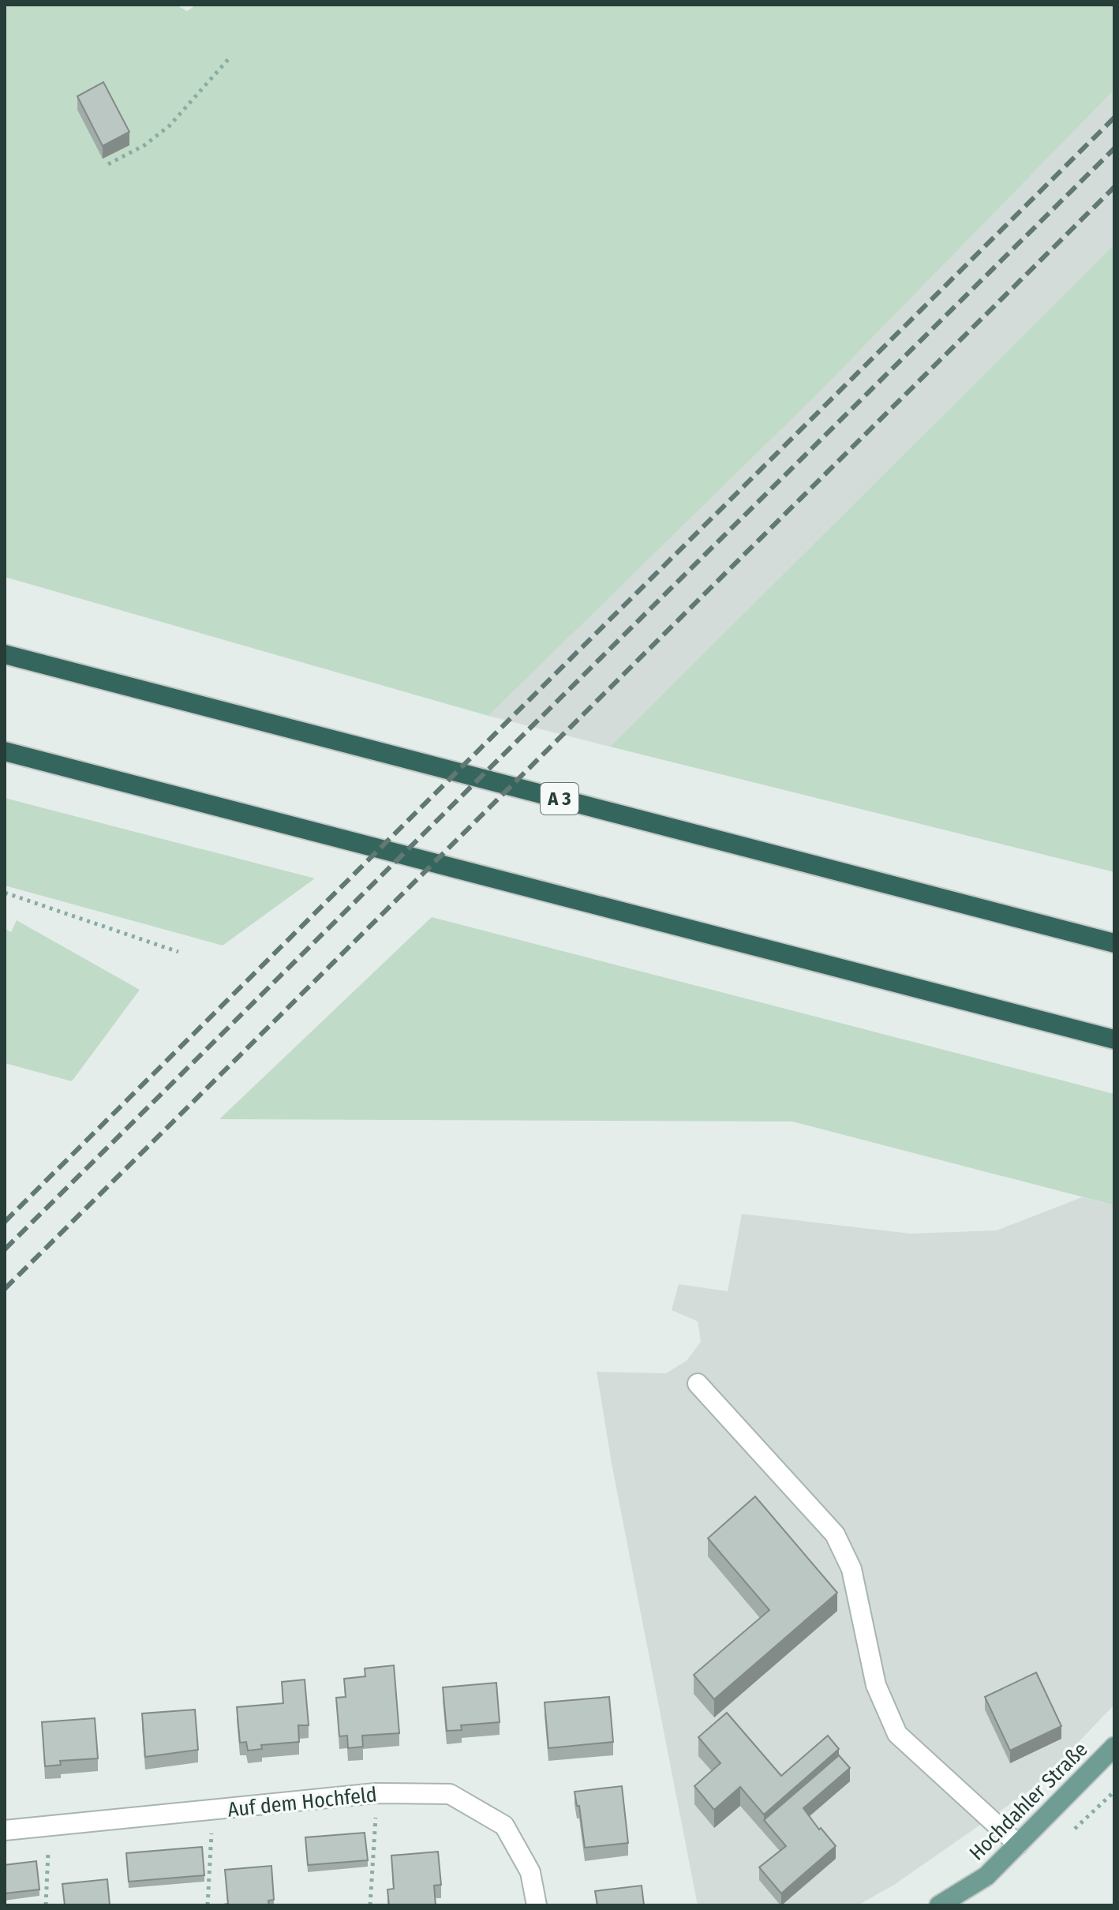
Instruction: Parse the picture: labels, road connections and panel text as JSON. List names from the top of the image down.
{
  "streets": {
    "highway": ["A 3"],
    "main road": ["Hochdahler Straße"],
    "street": ["Auf dem Hochfeld"]
  }
}
